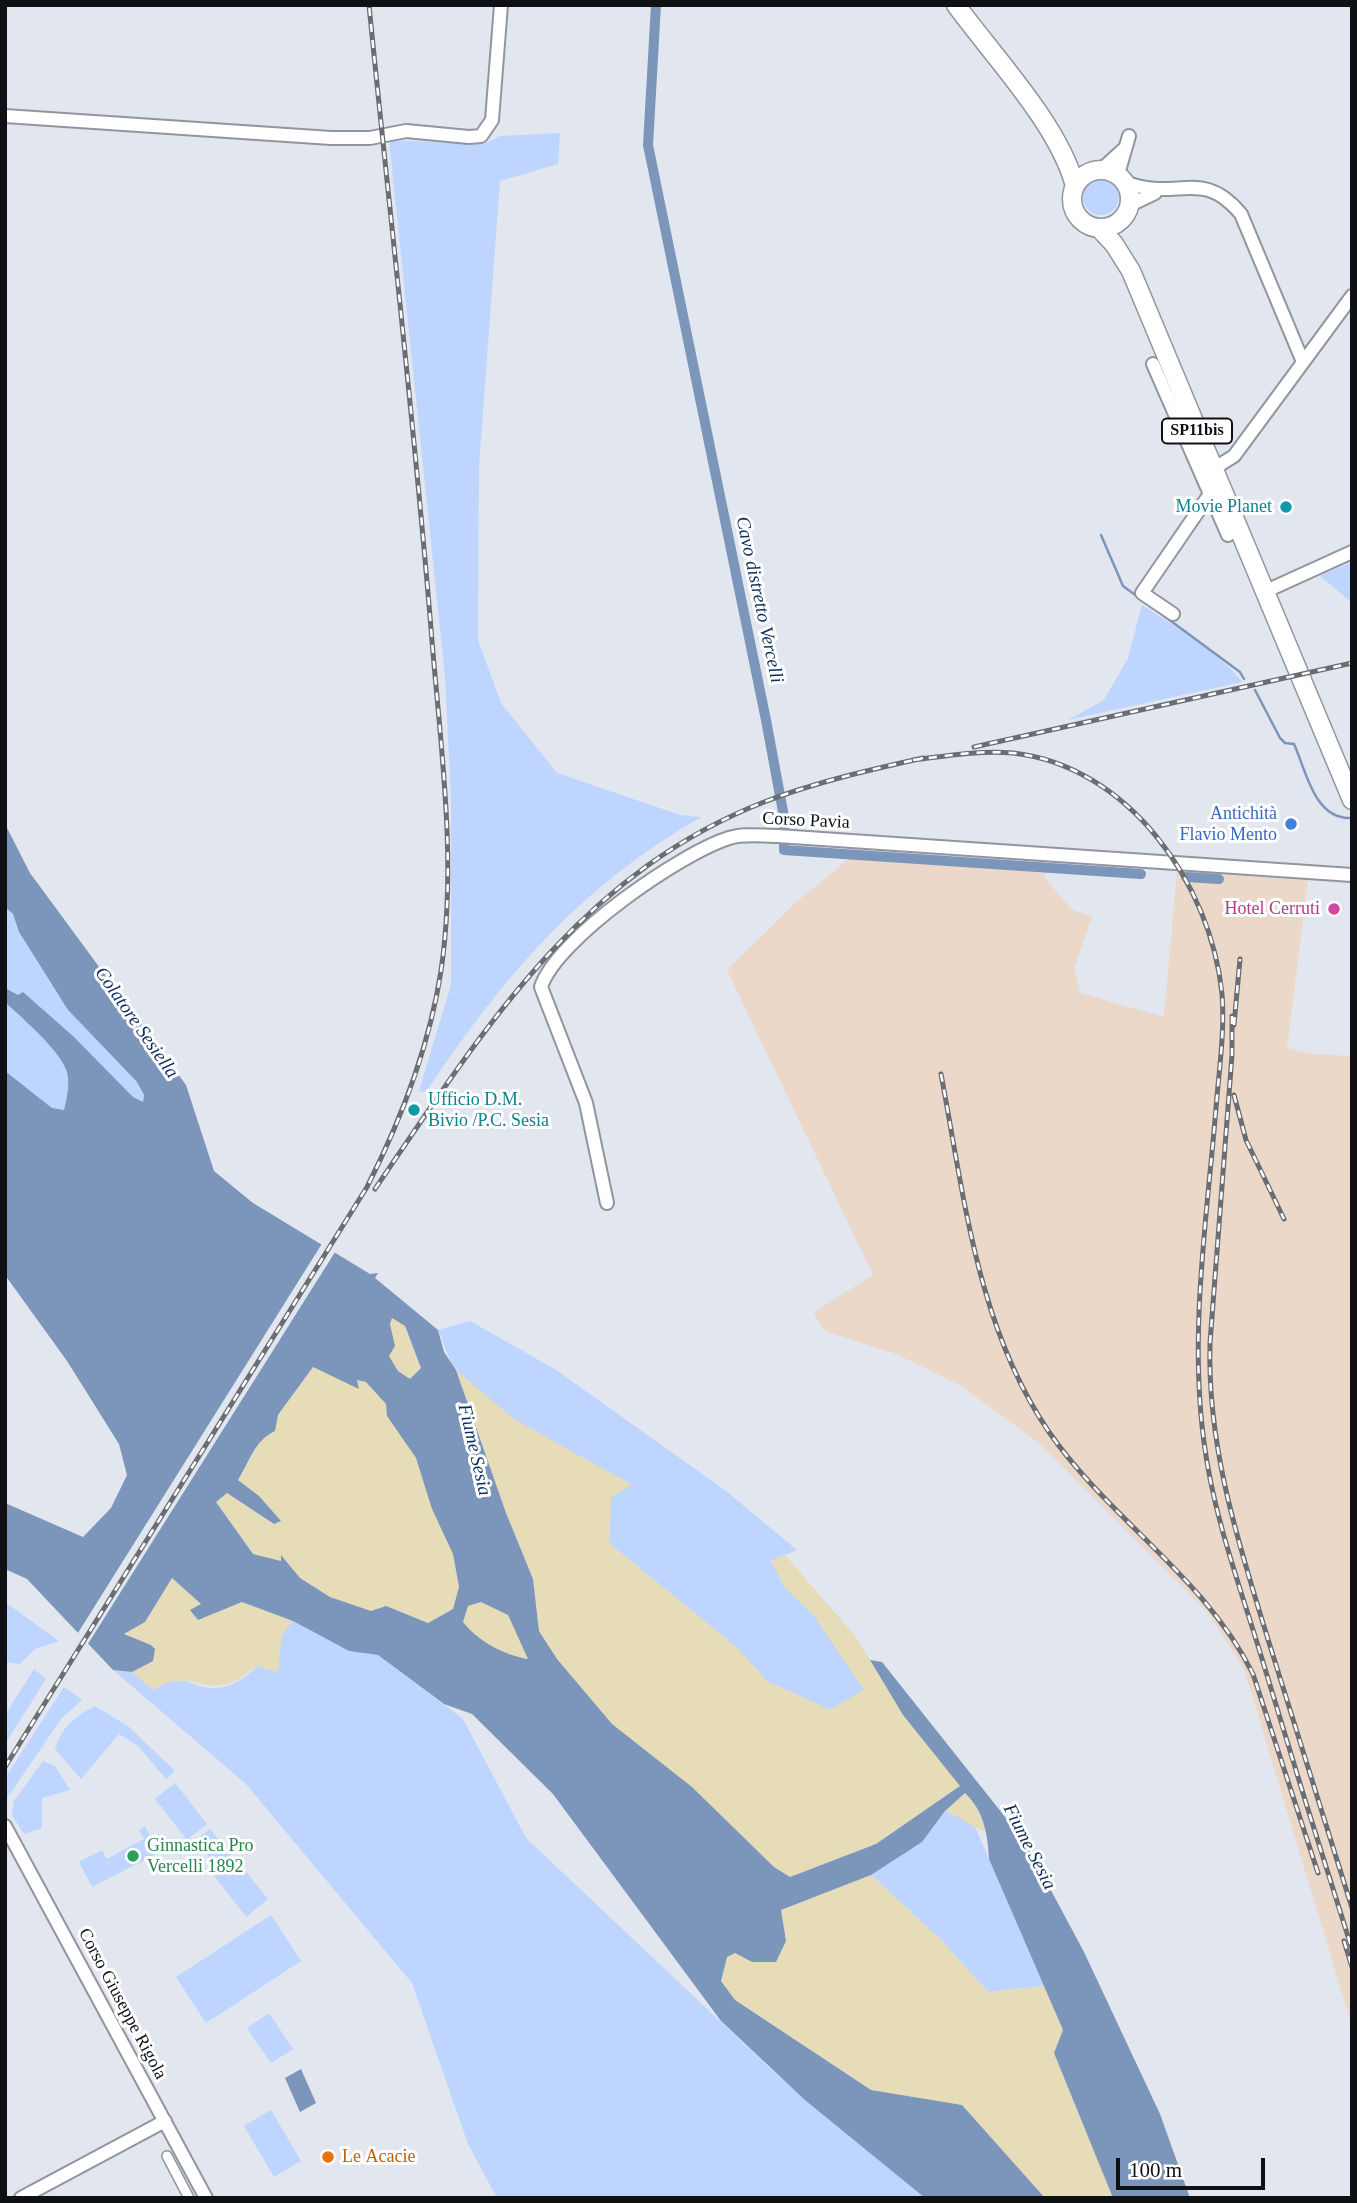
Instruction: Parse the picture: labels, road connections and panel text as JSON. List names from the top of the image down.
{
  "streets": {
    "main road": ["SP11bis"],
    "street": ["Corso Pavia", "Corso Giuseppe Rigola"]
  },
  "water": ["Cavo distretto Vercelli", "Colatore Sesiella", "Fiume Sesia"],
  "places": [
    "Movie Planet",
    "Antichità Flavio Mento",
    "Hotel Cerruti",
    "Ufficio D.M. Bivio /P.C. Sesia",
    "Ginnastica Pro Vercelli 1892",
    "Le Acacie"
  ],
  "scale_bar": "100 m"
}
